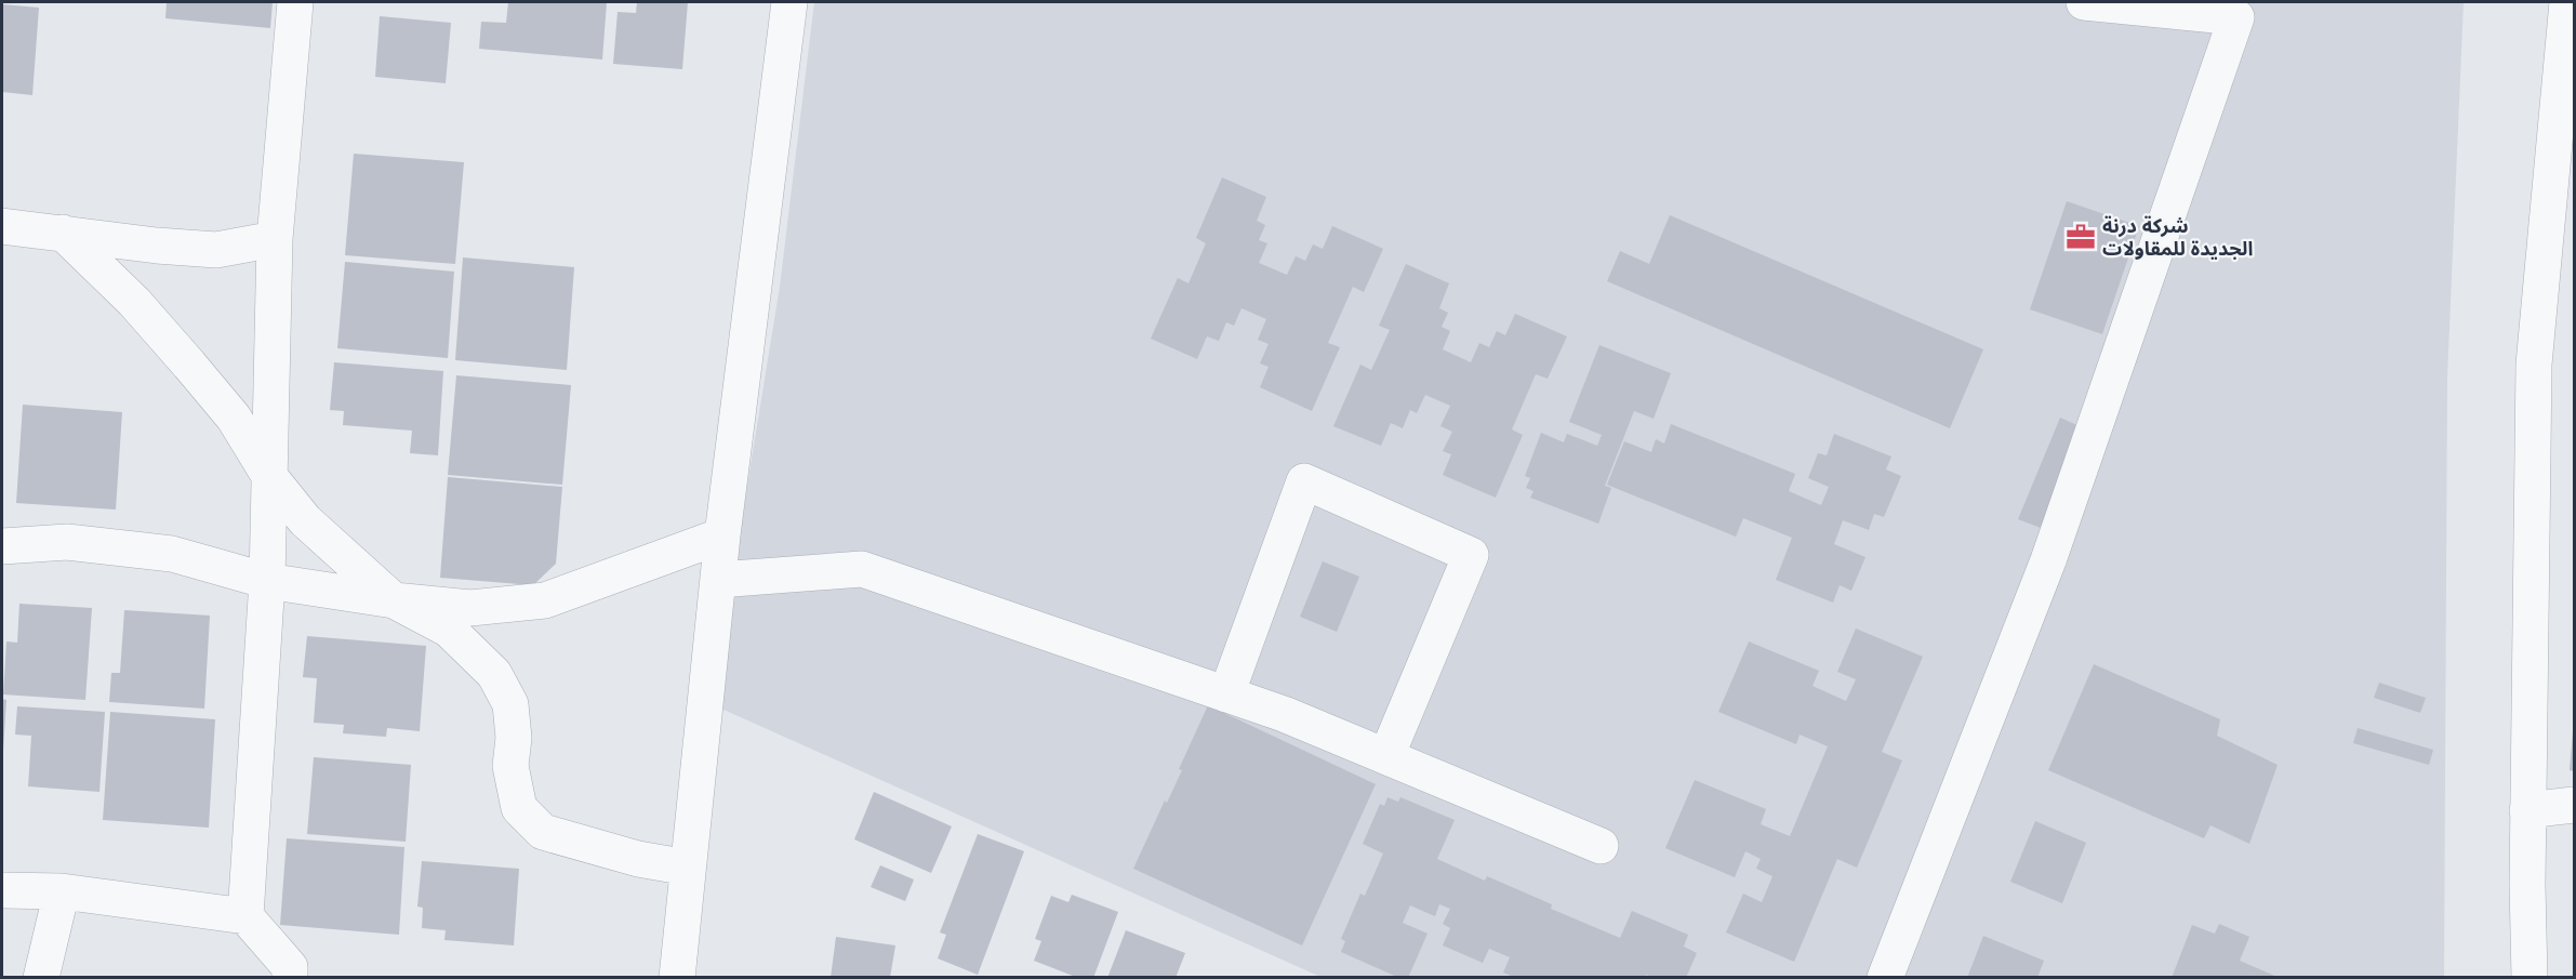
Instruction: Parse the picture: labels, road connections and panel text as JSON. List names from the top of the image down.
{
  "places": {
    "office": ["شركة درنة الجديدة للمقاولات"]
  }
}
